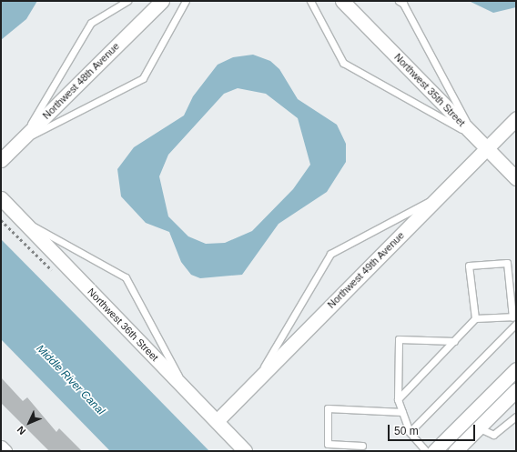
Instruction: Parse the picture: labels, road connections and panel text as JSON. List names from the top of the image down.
{
  "streets": {
    "street": [
      "Northwest 48th Avenue",
      "Northwest 35th Street",
      "Northwest 49th Avenue",
      "Northwest 36th Street"
    ]
  },
  "crossings": [
    ["Northwest 35th Street", "Northwest 49th Avenue"],
    ["Northwest 49th Avenue", "Northwest 36th Street"]
  ],
  "water": ["Middle River Canal"],
  "scale_bar": "50 m",
  "north": "bottom left"
}
